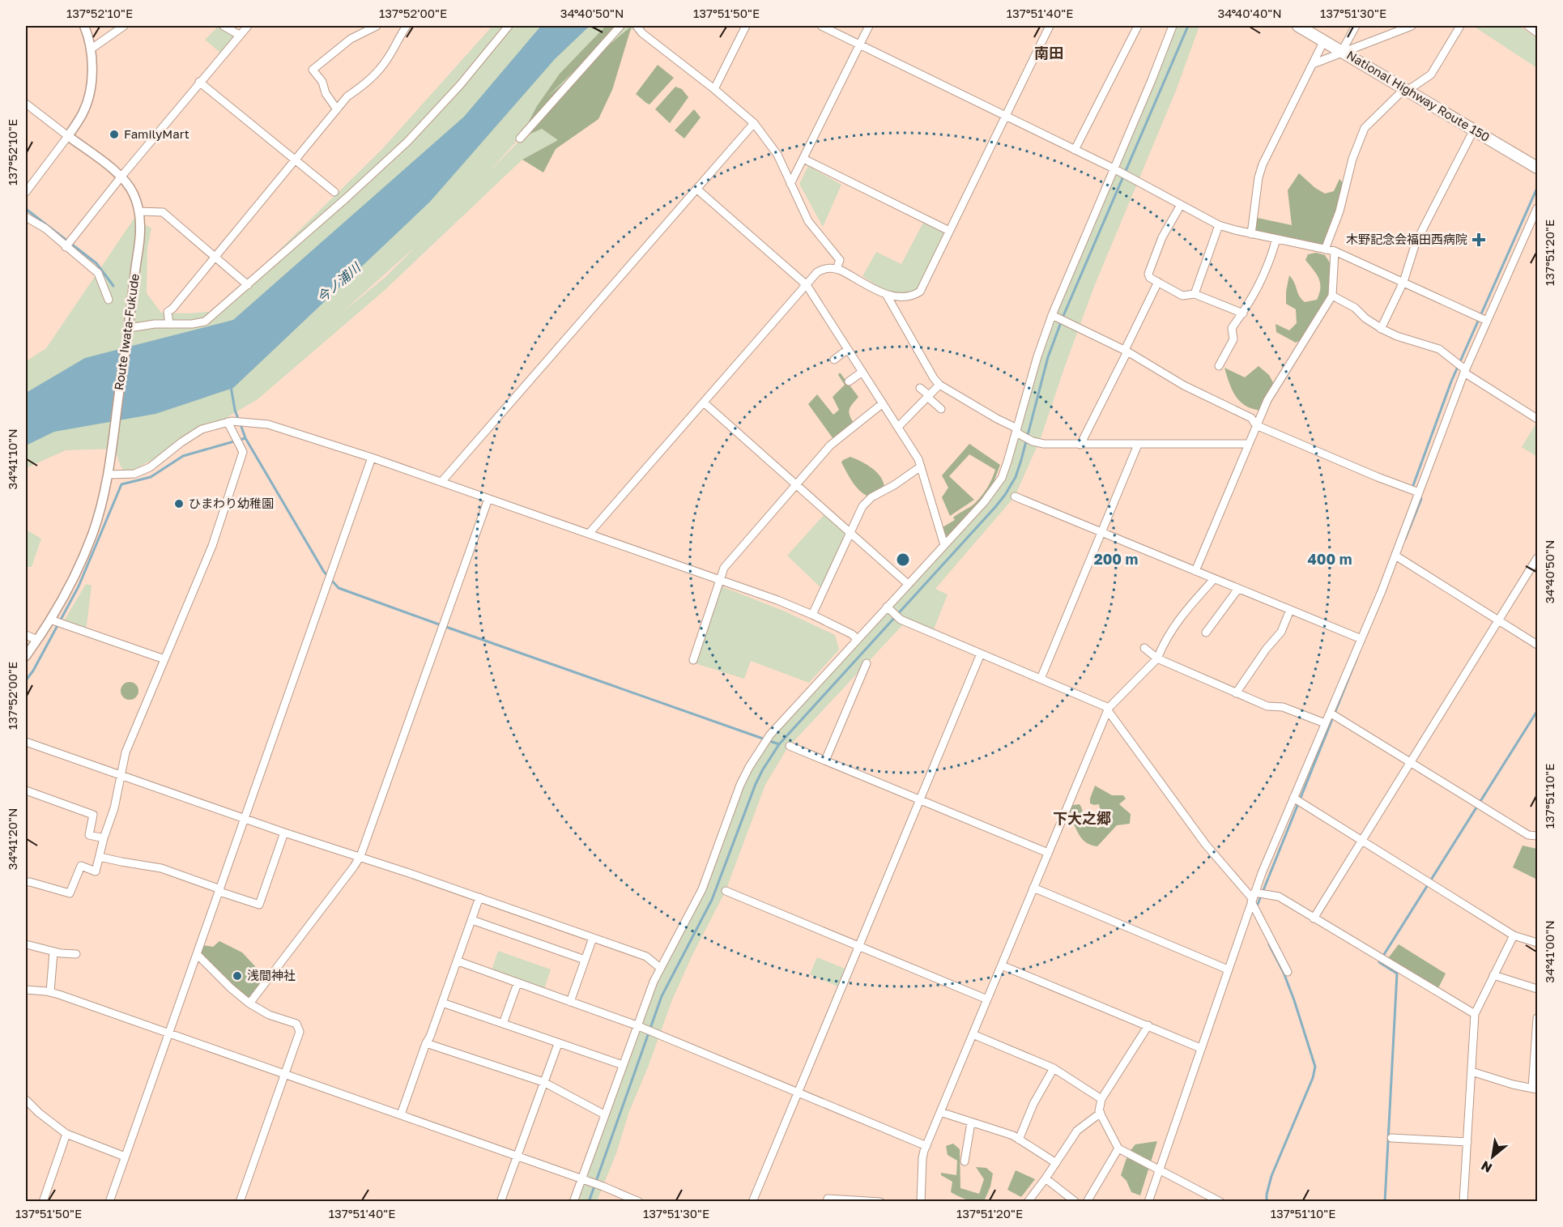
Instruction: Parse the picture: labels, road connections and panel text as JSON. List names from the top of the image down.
{
  "streets": {
    "highway": ["National Highway Route 150"],
    "main road": ["Route Iwata-Fukude"]
  },
  "districts": ["南田", "下大之郷"],
  "water": ["今ノ浦川"],
  "places": {
    "other": ["FamilyMart", "ひまわり幼稚園", "浅間神社"],
    "health": ["木野記念会福田西病院"]
  },
  "north": "bottom left",
  "coordinates": [
    "137°52'10\"E",
    "137°52'00\"E",
    "34°40'50\"N",
    "137°51'50\"E",
    "137°51'40\"E",
    "34°40'40\"N",
    "137°51'30\"E",
    "137°51'20\"E",
    "34°41'10\"N",
    "137°51'10\"E",
    "34°41'20\"N",
    "34°41'00\"N"
  ],
  "rings": ["200 m", "400 m"]
}
